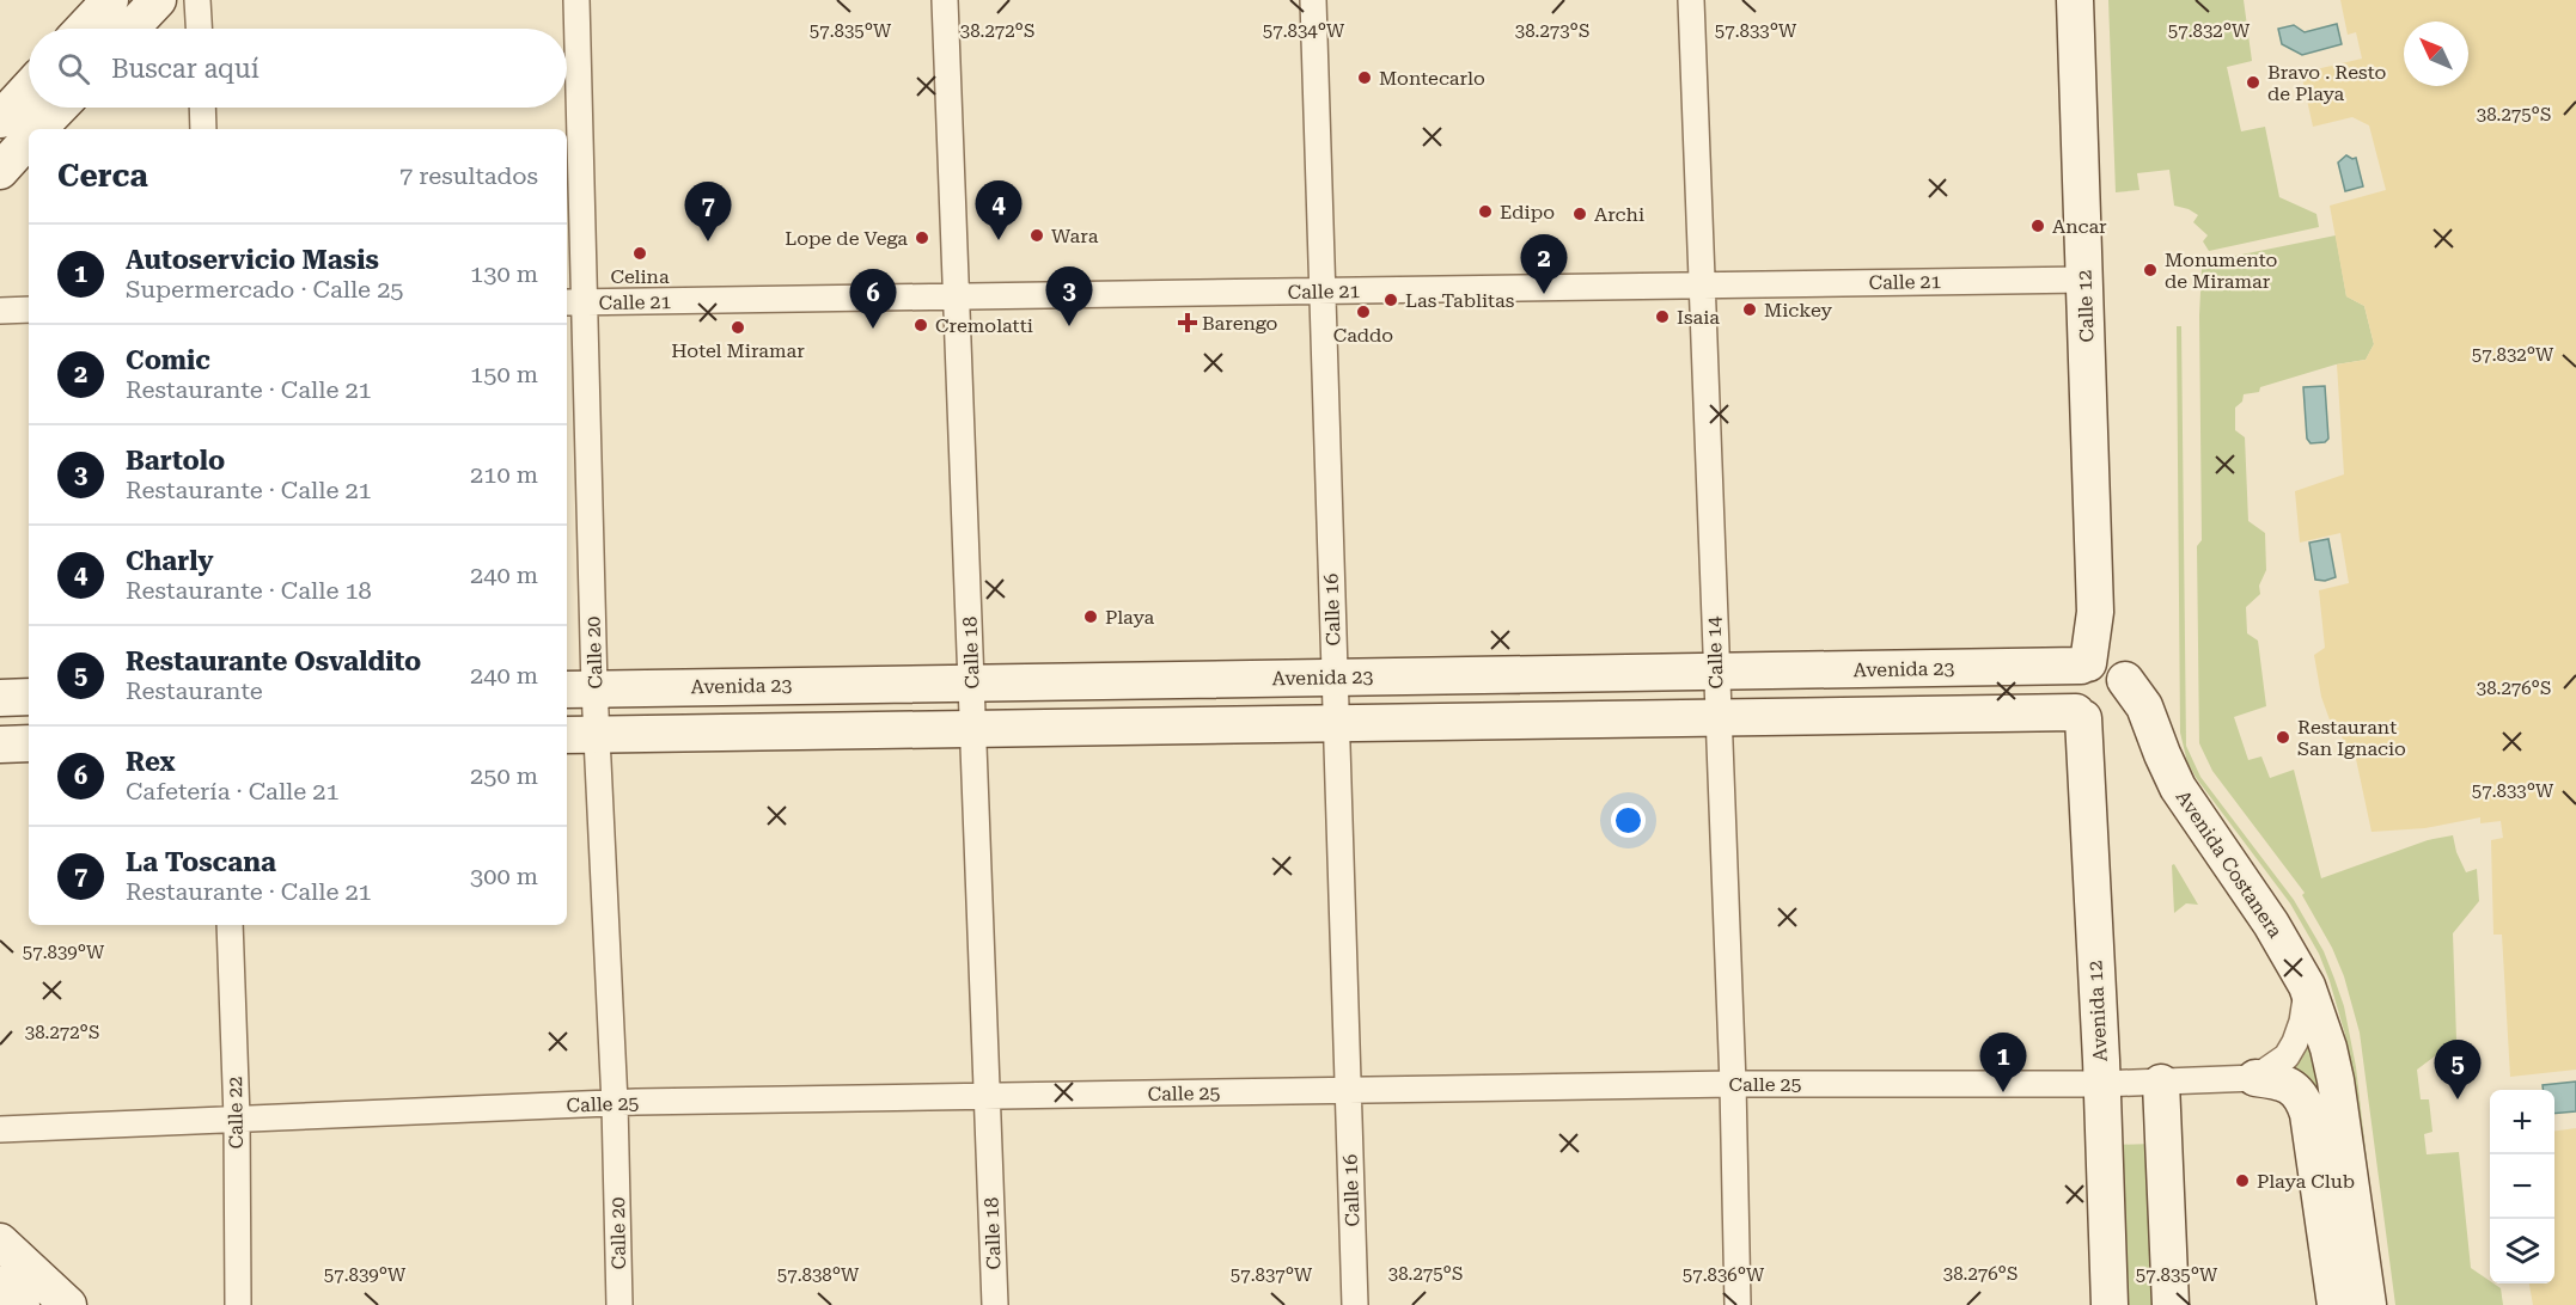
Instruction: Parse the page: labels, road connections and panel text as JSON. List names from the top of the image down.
{
  "streets": {
    "main road": [
      "Calle 12",
      "Avenida 23",
      "Avenida Costanera",
      "Avenida 12"
    ],
    "street": [
      "Calle 21",
      "Calle 16",
      "Calle 20",
      "Calle 18",
      "Calle 14",
      "Calle 25",
      "Calle 22"
    ]
  },
  "crossings": [
    ["Calle 21", "Calle 12"],
    ["Calle 21", "Calle 16"],
    ["Calle 21", "Calle 20"],
    ["Calle 21", "Calle 18"],
    ["Calle 21", "Calle 14"],
    ["Calle 12", "Avenida 23"],
    ["Calle 12", "Avenida Costanera"],
    ["Calle 12", "Avenida 12"],
    ["Calle 16", "Avenida 23"],
    ["Calle 16", "Calle 25"],
    ["Calle 20", "Avenida 23"],
    ["Calle 20", "Calle 25"],
    ["Calle 18", "Avenida 23"],
    ["Calle 18", "Calle 25"],
    ["Calle 14", "Avenida 23"],
    ["Calle 14", "Calle 25"],
    ["Avenida 23", "Avenida Costanera"],
    ["Avenida 23", "Avenida 12"],
    ["Avenida Costanera", "Avenida 12"],
    ["Avenida 12", "Calle 25"],
    ["Calle 25", "Calle 22"]
  ],
  "places": {
    "other": [
      "Montecarlo",
      "Bravo . Resto de Playa",
      "Edipo",
      "Archi",
      "Ancar",
      "Wara",
      "Lope de Vega",
      "Celina",
      "Monumento de Miramar",
      "Las Tablitas",
      "Mickey",
      "Caddo",
      "Isaia",
      "Cremolatti",
      "Hotel Miramar",
      "Playa",
      "Restaurant San Ignacio",
      "Playa Club"
    ],
    "health": ["Barengo"]
  },
  "north": "top left",
  "page": {
    "search": "Buscar aquí",
    "heading": ["Cerca", "7 resultados"],
    "pins": [
      "4",
      "7",
      "2",
      "3",
      "6",
      "1",
      "5"
    ],
    "list": [
      {
        "mark": "1",
        "name": "Autoservicio Masis",
        "note": "Supermercado · Calle 25",
        "value": "130 m"
      },
      {
        "mark": "2",
        "name": "Comic",
        "note": "Restaurante · Calle 21",
        "value": "150 m"
      },
      {
        "mark": "3",
        "name": "Bartolo",
        "note": "Restaurante · Calle 21",
        "value": "210 m"
      },
      {
        "mark": "4",
        "name": "Charly",
        "note": "Restaurante · Calle 18",
        "value": "240 m"
      },
      {
        "mark": "5",
        "name": "Restaurante Osvaldito",
        "note": "Restaurante",
        "value": "240 m"
      },
      {
        "mark": "6",
        "name": "Rex",
        "note": "Cafetería · Calle 21",
        "value": "250 m"
      },
      {
        "mark": "7",
        "name": "La Toscana",
        "note": "Restaurante · Calle 21",
        "value": "300 m"
      }
    ],
    "map_buttons": ["+", "−"]
  },
  "coordinates": [
    "57.835°W",
    "57.834°W",
    "57.833°W",
    "57.832°W",
    "38.272°S",
    "38.273°S",
    "38.275°S",
    "38.276°S",
    "57.839°W",
    "57.838°W",
    "57.837°W",
    "57.836°W"
  ]
}
